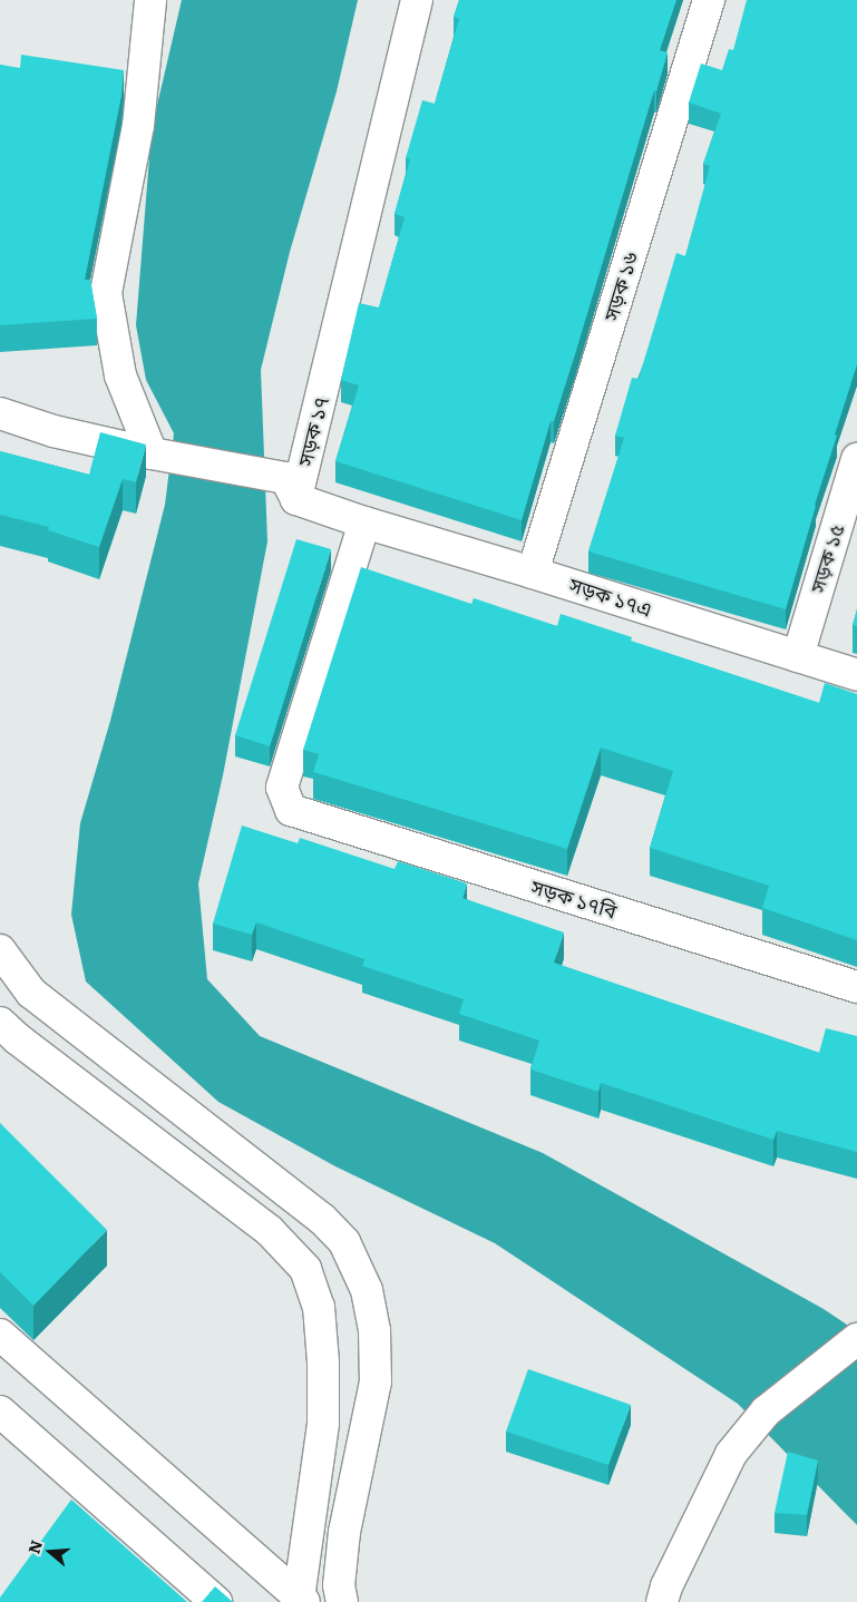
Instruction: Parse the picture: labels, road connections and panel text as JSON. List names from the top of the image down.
{
  "streets": {
    "street": [
      "সড়ক ১৬",
      "সড়ক ১৭",
      "সড়ক ১৫",
      "সড়ক ১৭এ",
      "সড়ক ১৭বি"
    ]
  },
  "crossings": [
    ["সড়ক ১৬", "সড়ক ১৭এ"],
    ["সড়ক ১৫", "সড়ক ১৭এ"],
    ["সড়ক ১৭এ", "সড়ক ১৭বি"]
  ],
  "north": "left"
}
